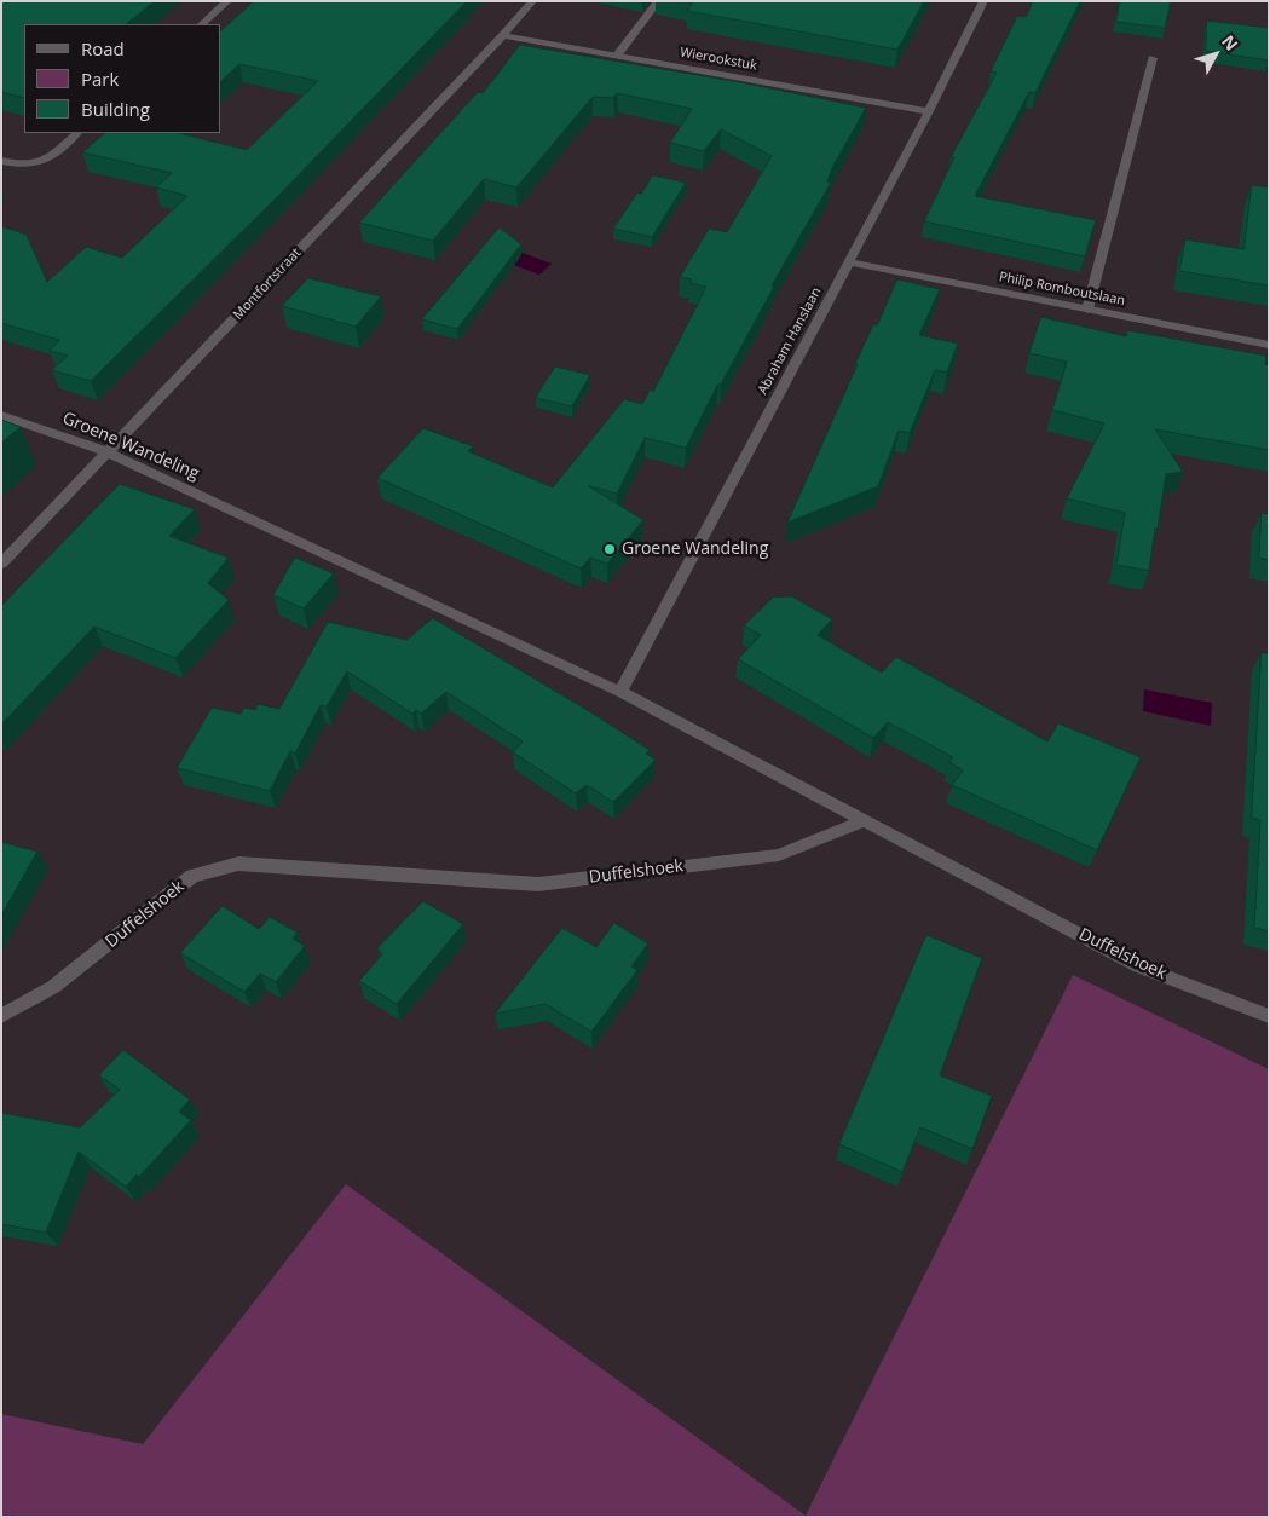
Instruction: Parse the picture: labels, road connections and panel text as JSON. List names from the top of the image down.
{
  "streets": {
    "street": [
      "Wierookstuk",
      "Montfortstraat",
      "Philip Romboutslaan",
      "Abraham Hanslaan",
      "Groene Wandeling",
      "Duffelshoek"
    ]
  },
  "crossings": [
    ["Wierookstuk", "Montfortstraat"],
    ["Wierookstuk", "Abraham Hanslaan"],
    ["Montfortstraat", "Groene Wandeling"],
    ["Philip Romboutslaan", "Abraham Hanslaan"],
    ["Abraham Hanslaan", "Groene Wandeling"],
    ["Groene Wandeling", "Duffelshoek"]
  ],
  "places": ["Groene Wandeling"],
  "legend": ["Road", "Park", "Building"],
  "north": "top right"
}
